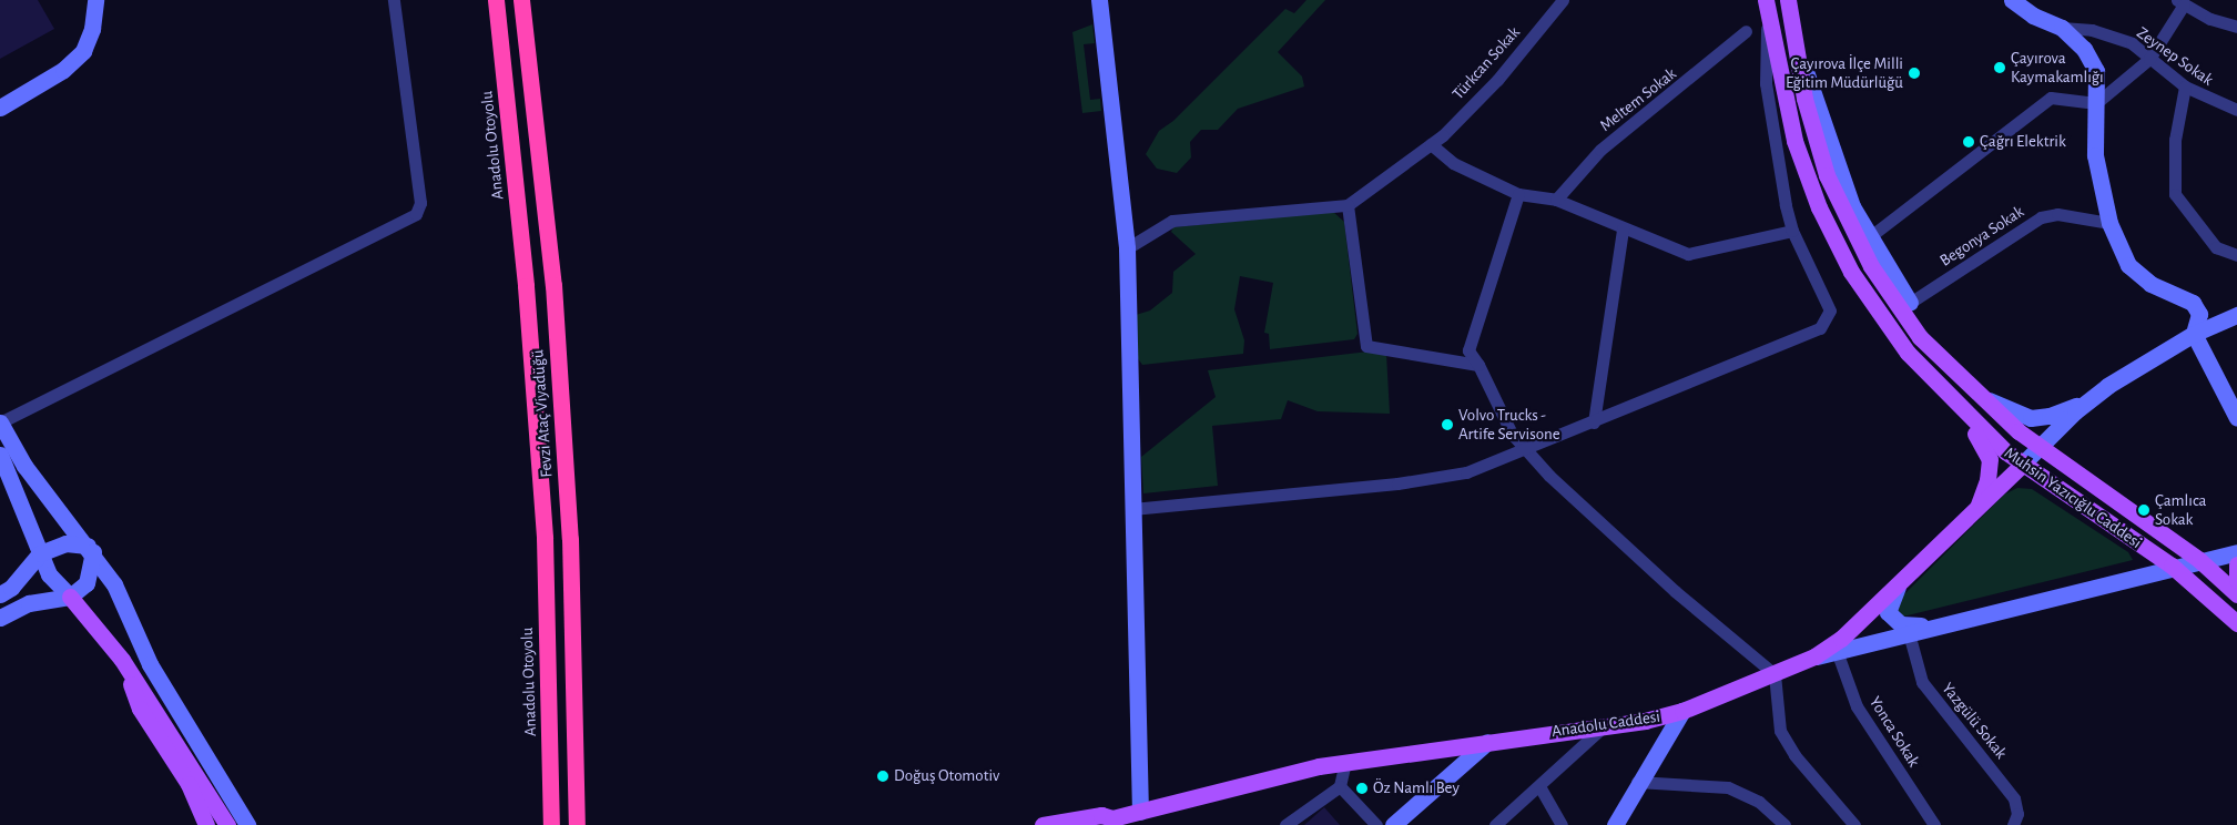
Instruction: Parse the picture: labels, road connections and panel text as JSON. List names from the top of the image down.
{
  "streets": {
    "highway": ["Anadolu Otoyolu", "Fevzi Ataç Viyadüğü"],
    "main road": ["Muhsin Yazıcığlu Caddesi", "Anadolu Caddesi"],
    "street": [
      "Zeynep Sokak",
      "Türkcan Sokak",
      "Meltem Sokak",
      "Begonya Sokak",
      "Yazgülü Sokak",
      "Yonca Sokak"
    ]
  },
  "crossings": [
    ["Anadolu Otoyolu", "Fevzi Ataç Viyadüğü"],
    ["Begonya Sokak", "Muhsin Yazıcığlu Caddesi"],
    ["Muhsin Yazıcığlu Caddesi", "Anadolu Caddesi"]
  ],
  "places": [
    "Çayırova Kaymakamlığı",
    "Çayırova İlçe Milli Eğitim Müdürlüğü",
    "Çağrı Elektrik",
    "Volvo Trucks - Artife Servisone",
    "Çamlıca Sokak",
    "Doğuş Otomotiv",
    "Öz Namlı Bey"
  ]
}
